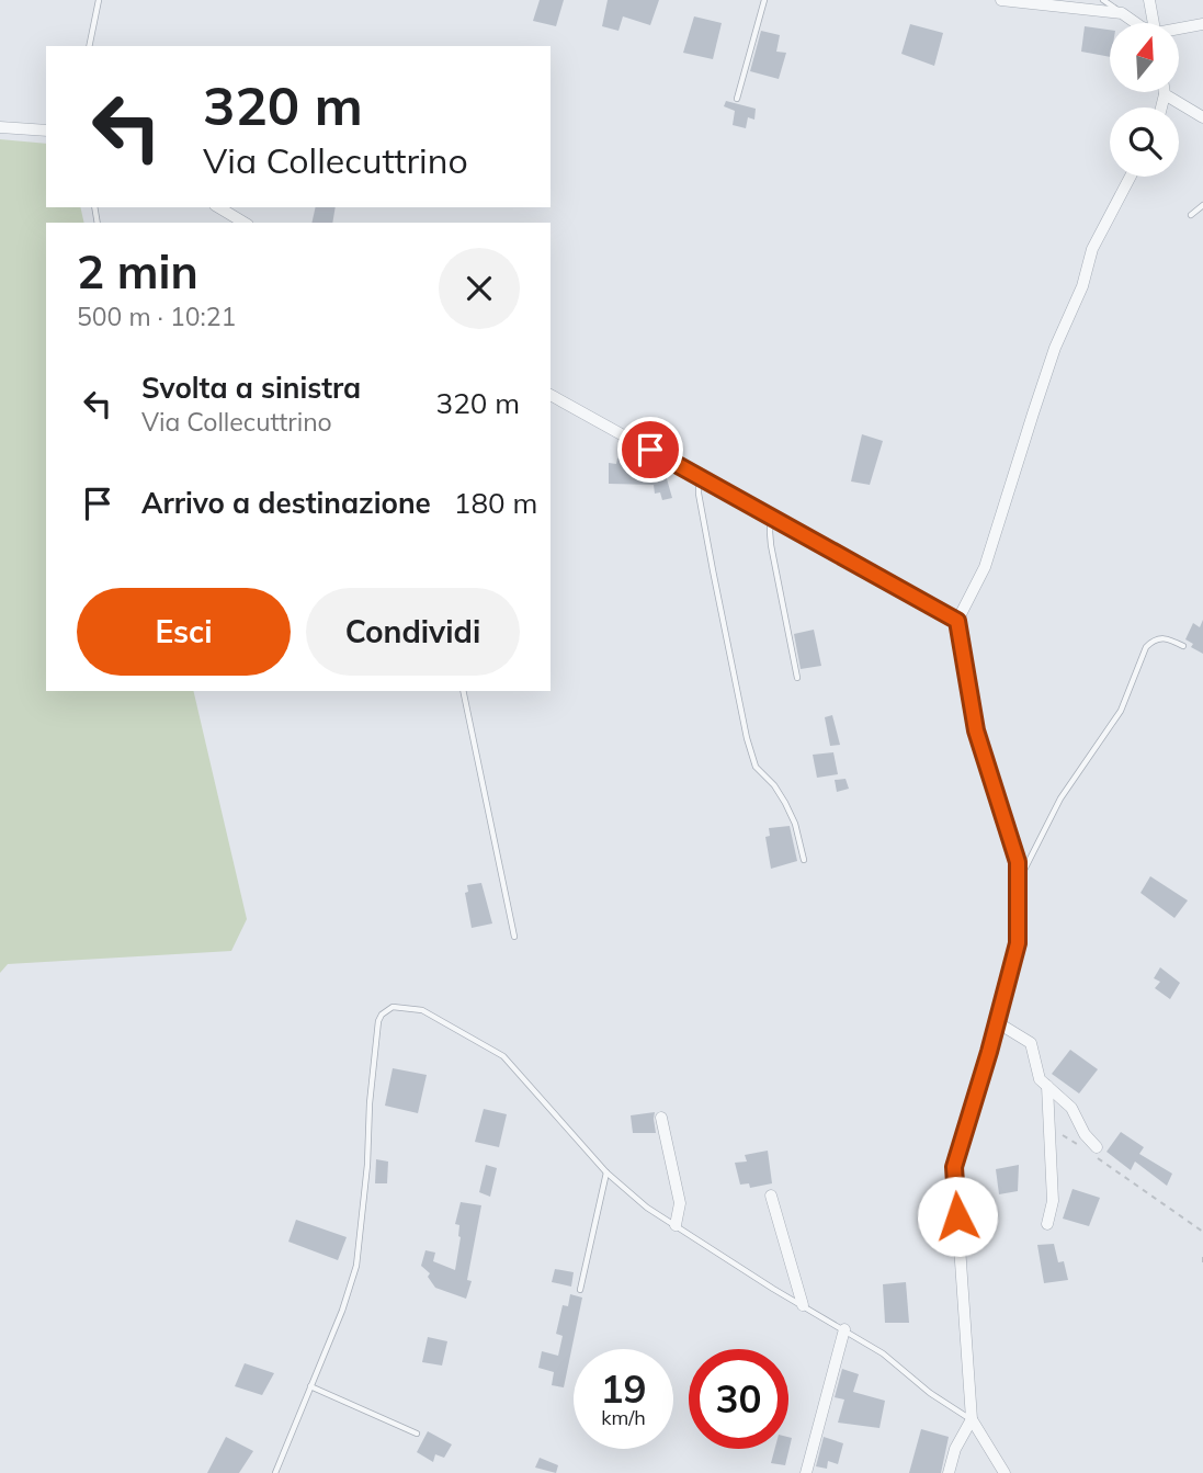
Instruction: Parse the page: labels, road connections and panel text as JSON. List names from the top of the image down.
{
  "north": "top",
  "page": {
    "turn": ["320 m", "Via Collecuttrino"],
    "heading": ["2 min", "500 m · 10:21"],
    "list": [
      {
        "name": "Svolta a sinistra",
        "note": "Via Collecuttrino",
        "value": "320 m"
      },
      {
        "name": "Arrivo a destinazione",
        "value": "180 m"
      }
    ],
    "buttons": ["Esci", "Condividi"],
    "speed": "19 km/h",
    "limit": "30"
  }
}
